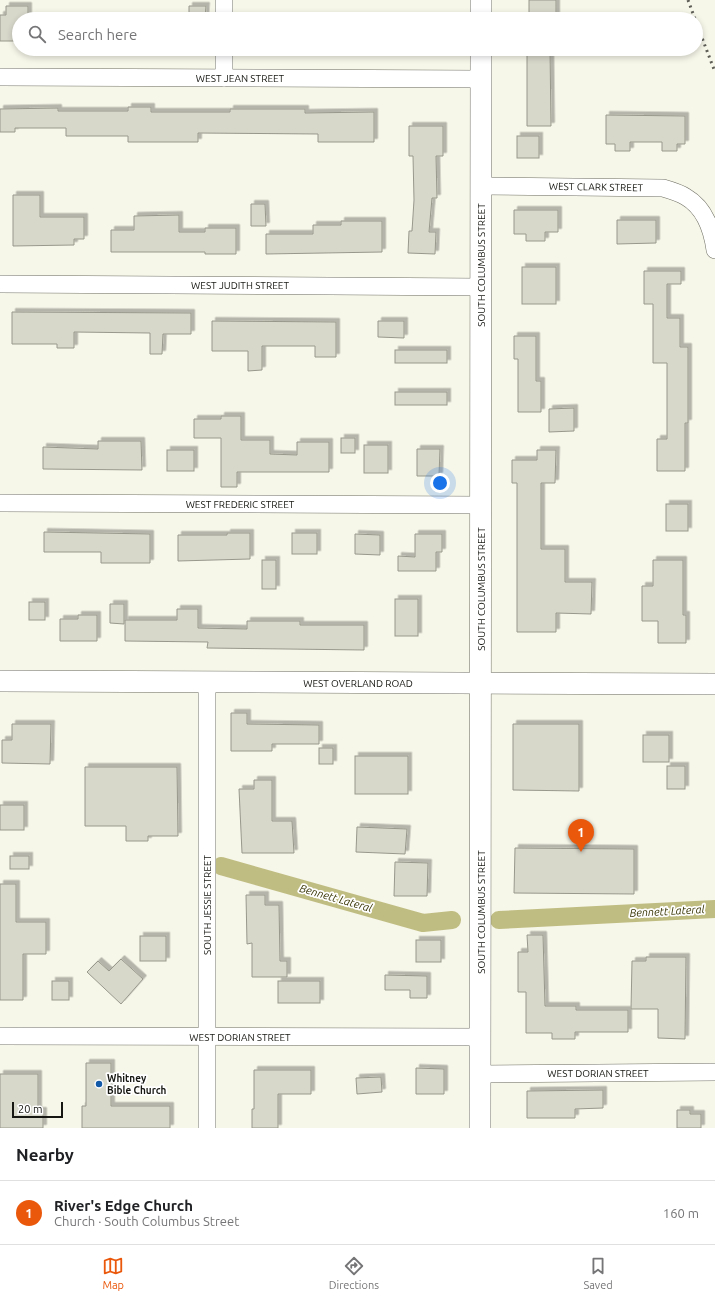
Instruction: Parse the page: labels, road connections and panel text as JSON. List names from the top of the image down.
{
  "streets": {
    "street": [
      "WEST JEAN STREET",
      "WEST CLARK STREET",
      "SOUTH COLUMBUS STREET",
      "WEST JUDITH STREET",
      "WEST FREDERIC STREET",
      "WEST OVERLAND ROAD",
      "SOUTH JESSIE STREET",
      "WEST DORIAN STREET"
    ]
  },
  "crossings": [
    ["WEST JEAN STREET", "SOUTH COLUMBUS STREET"],
    ["WEST CLARK STREET", "SOUTH COLUMBUS STREET"],
    ["SOUTH COLUMBUS STREET", "WEST JUDITH STREET"],
    ["SOUTH COLUMBUS STREET", "WEST FREDERIC STREET"],
    ["SOUTH COLUMBUS STREET", "WEST OVERLAND ROAD"],
    ["SOUTH COLUMBUS STREET", "WEST DORIAN STREET"],
    ["WEST OVERLAND ROAD", "SOUTH JESSIE STREET"],
    ["SOUTH JESSIE STREET", "WEST DORIAN STREET"]
  ],
  "water": ["Bennett Lateral"],
  "places": ["Whitney Bible Church"],
  "scale_bar": "20 m",
  "page": {
    "search": "Search here",
    "pins": "1",
    "scale": "20 m",
    "heading": "Nearby",
    "list": [
      {
        "mark": "1",
        "name": "River's Edge Church",
        "note": "Church · South Columbus Street",
        "value": "160 m"
      }
    ],
    "nav": ["Map", "Directions", "Saved"]
  }
}
